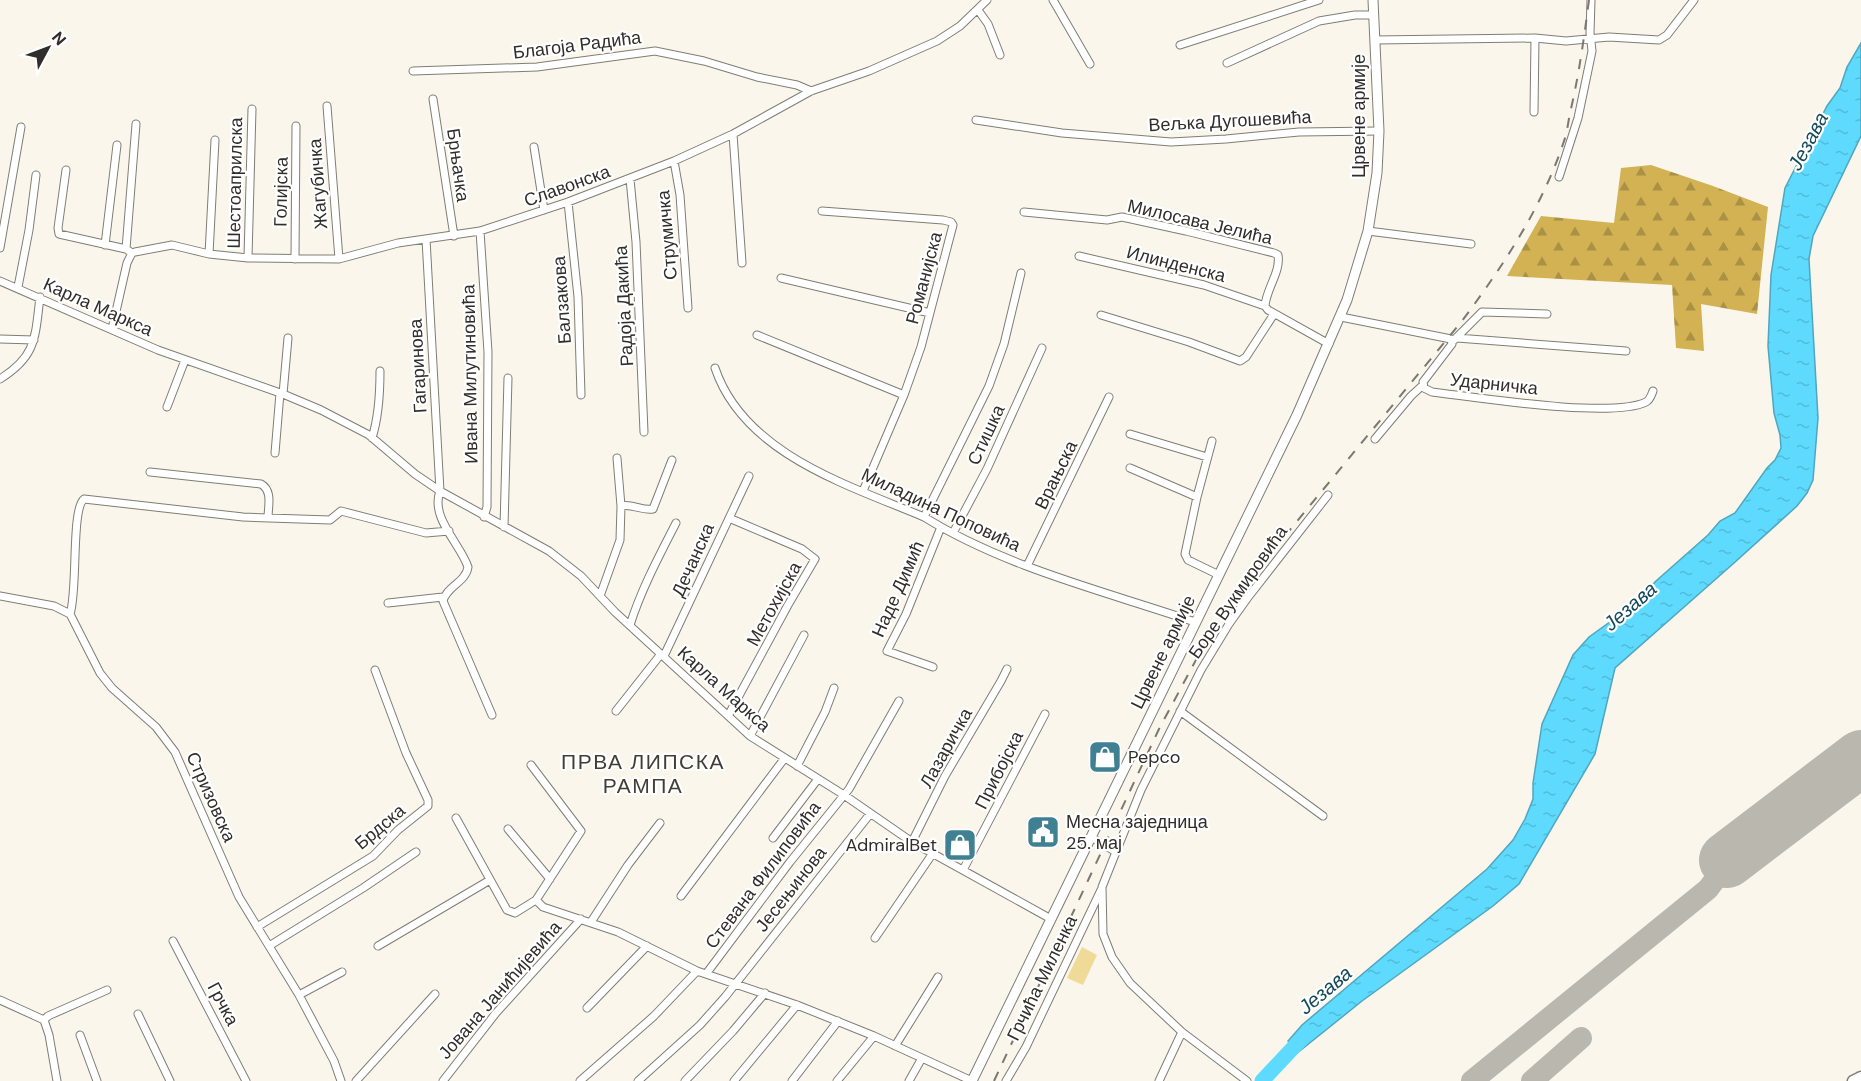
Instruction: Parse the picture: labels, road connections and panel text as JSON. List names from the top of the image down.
{
  "streets": {
    "main road": ["Црвене армије"],
    "street": [
      "Благоја Радића",
      "Вељка Дугошевића",
      "Брњачка",
      "Шестоаприлска",
      "Жагубичка",
      "Славонска",
      "Голијска",
      "Милосава Јелића",
      "Струмичка",
      "Илинденска",
      "Романијска",
      "Балзакова",
      "Радоја Дакића",
      "Карла Маркса",
      "Гагаринова",
      "Ивана Милутиновића",
      "Ударничка",
      "Стишка",
      "Врањска",
      "Миладина Поповића",
      "Дечанска",
      "Наде Димић",
      "Боре Вукмировића",
      "Метохијска",
      "Лазаричка",
      "Прибојска",
      "Стризовска",
      "Брдска",
      "Стевана Филиповића",
      "Јесењинова",
      "Грчића Миленка",
      "Јована Јанићијевића",
      "Грчка"
    ]
  },
  "crossings": [
    ["Благоја Радића", "Славонска"],
    ["Црвене армије", "Вељка Дугошевића"],
    ["Црвене армије", "Карла Маркса"],
    ["Црвене армије", "Миладина Поповића"],
    ["Брњачка", "Славонска"],
    ["Шестоаприлска", "Славонска"],
    ["Жагубичка", "Славонска"],
    ["Славонска", "Голијска"],
    ["Славонска", "Струмичка"],
    ["Славонска", "Балзакова"],
    ["Славонска", "Радоја Дакића"],
    ["Славонска", "Гагаринова"],
    ["Славонска", "Ивана Милутиновића"],
    ["Милосава Јелића", "Илинденска"],
    ["Романијска", "Миладина Поповића"],
    ["Карла Маркса", "Гагаринова"],
    ["Карла Маркса", "Ивана Милутиновића"],
    ["Карла Маркса", "Дечанска"],
    ["Карла Маркса", "Метохијска"],
    ["Карла Маркса", "Лазаричка"],
    ["Карла Маркса", "Прибојска"],
    ["Карла Маркса", "Стевана Филиповића"],
    ["Карла Маркса", "Јесењинова"],
    ["Стишка", "Миладина Поповића"],
    ["Врањска", "Миладина Поповића"],
    ["Миладина Поповића", "Наде Димић"],
    ["Дечанска", "Метохијска"],
    ["Боре Вукмировића", "Грчића Миленка"],
    ["Стризовска", "Брдска"]
  ],
  "districts": ["ПРВА ЛИПСКА РАМПА"],
  "water": ["Језава"],
  "places": {
    "shop": ["Pepco", "AdmiralBet"],
    "public building": ["Месна заједница 25. мај"]
  },
  "north": "top right"
}
